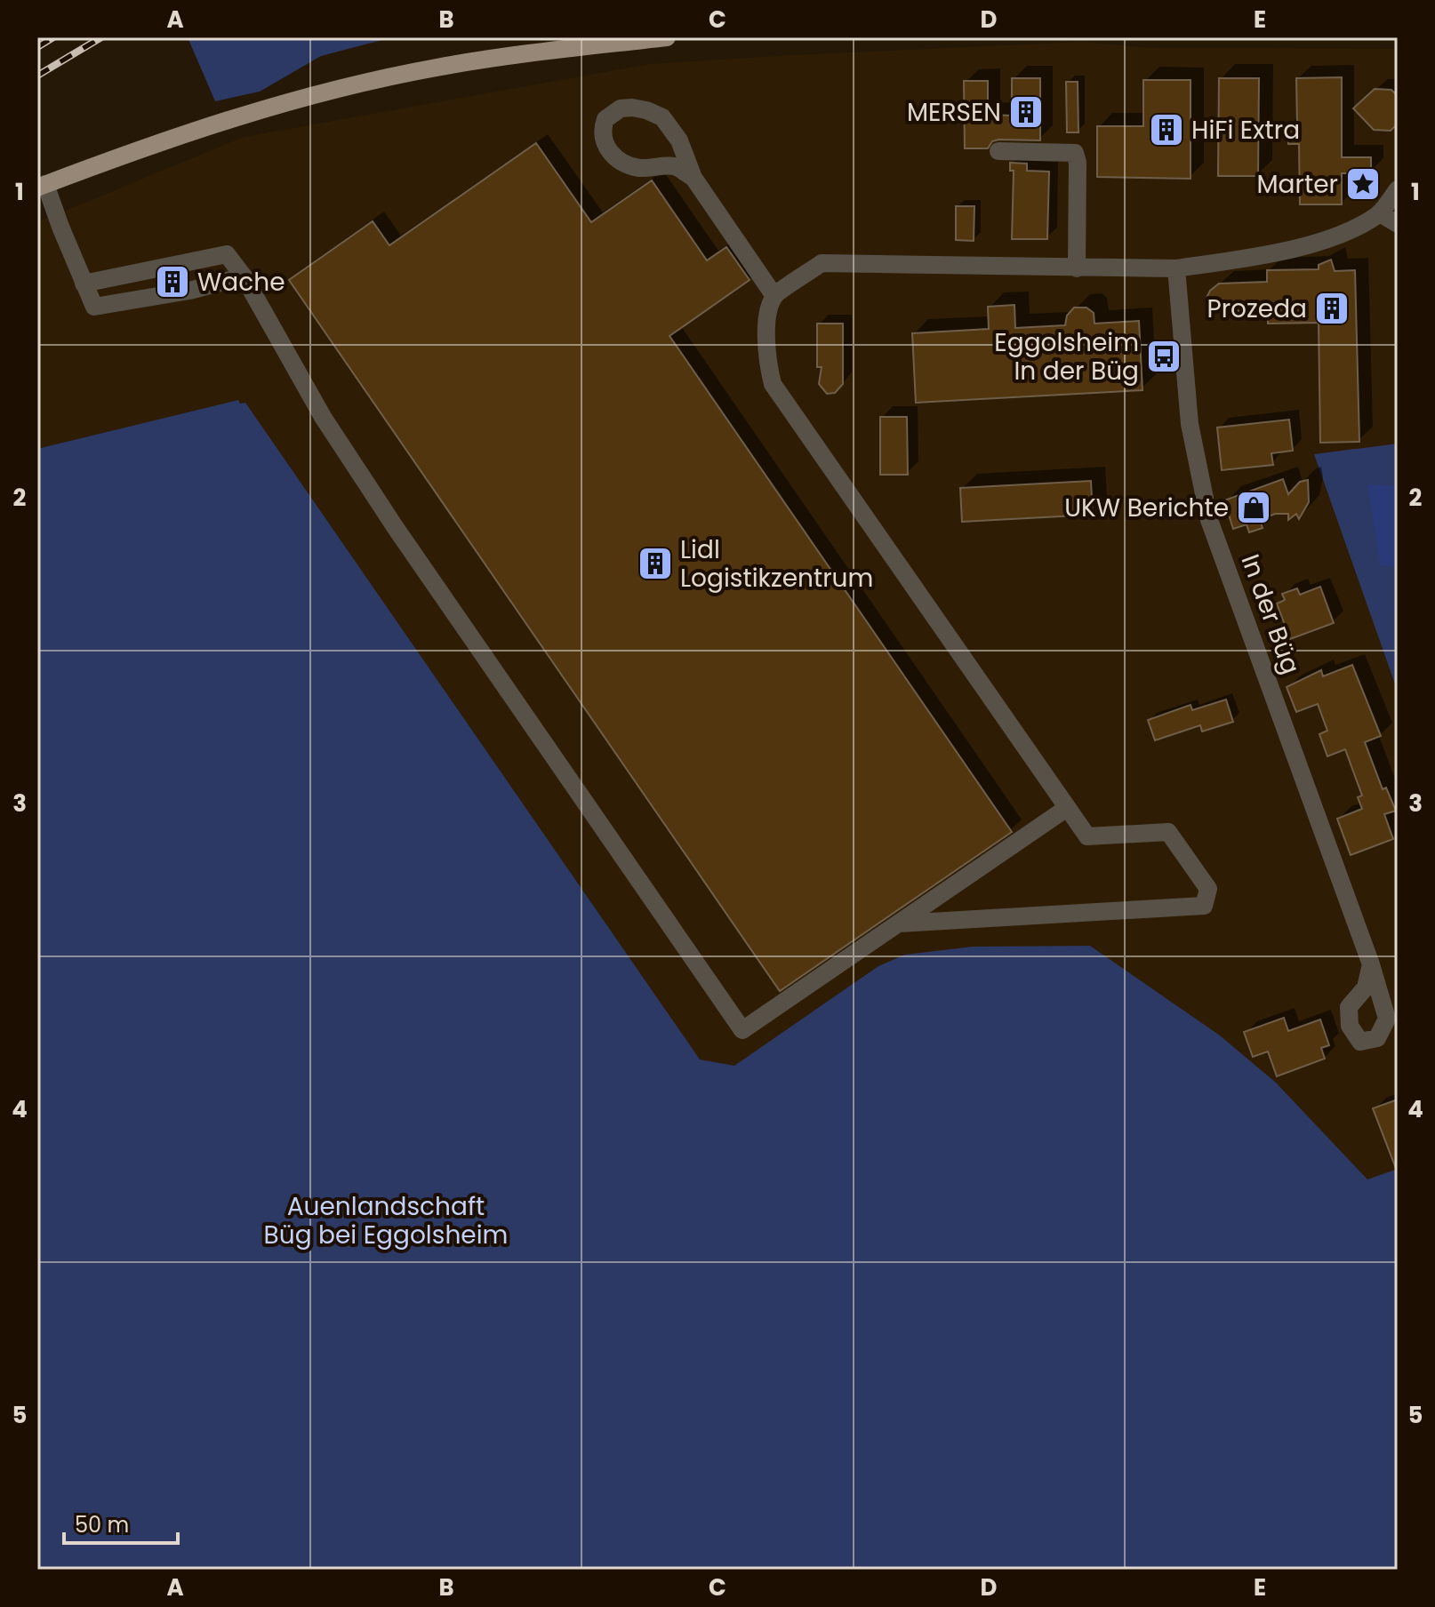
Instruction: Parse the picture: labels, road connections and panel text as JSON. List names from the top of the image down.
{
  "streets": {
    "street": ["In der Büg"]
  },
  "parks": ["Auenlandschaft Büg bei Eggolsheim"],
  "places": {
    "building": [
      "MERSEN",
      "HiFi Extra",
      "Wache",
      "Prozeda",
      "Lidl Logistikzentrum"
    ],
    "place": ["Marter"],
    "bus stop": ["Eggolsheim In der Büg"],
    "shop": ["UKW Berichte"]
  },
  "scale_bar": "50 m",
  "grid": {
    "columns": [
      "A",
      "B",
      "C",
      "D",
      "E"
    ],
    "rows": [
      "1",
      "2",
      "3",
      "4",
      "5"
    ]
  }
}
